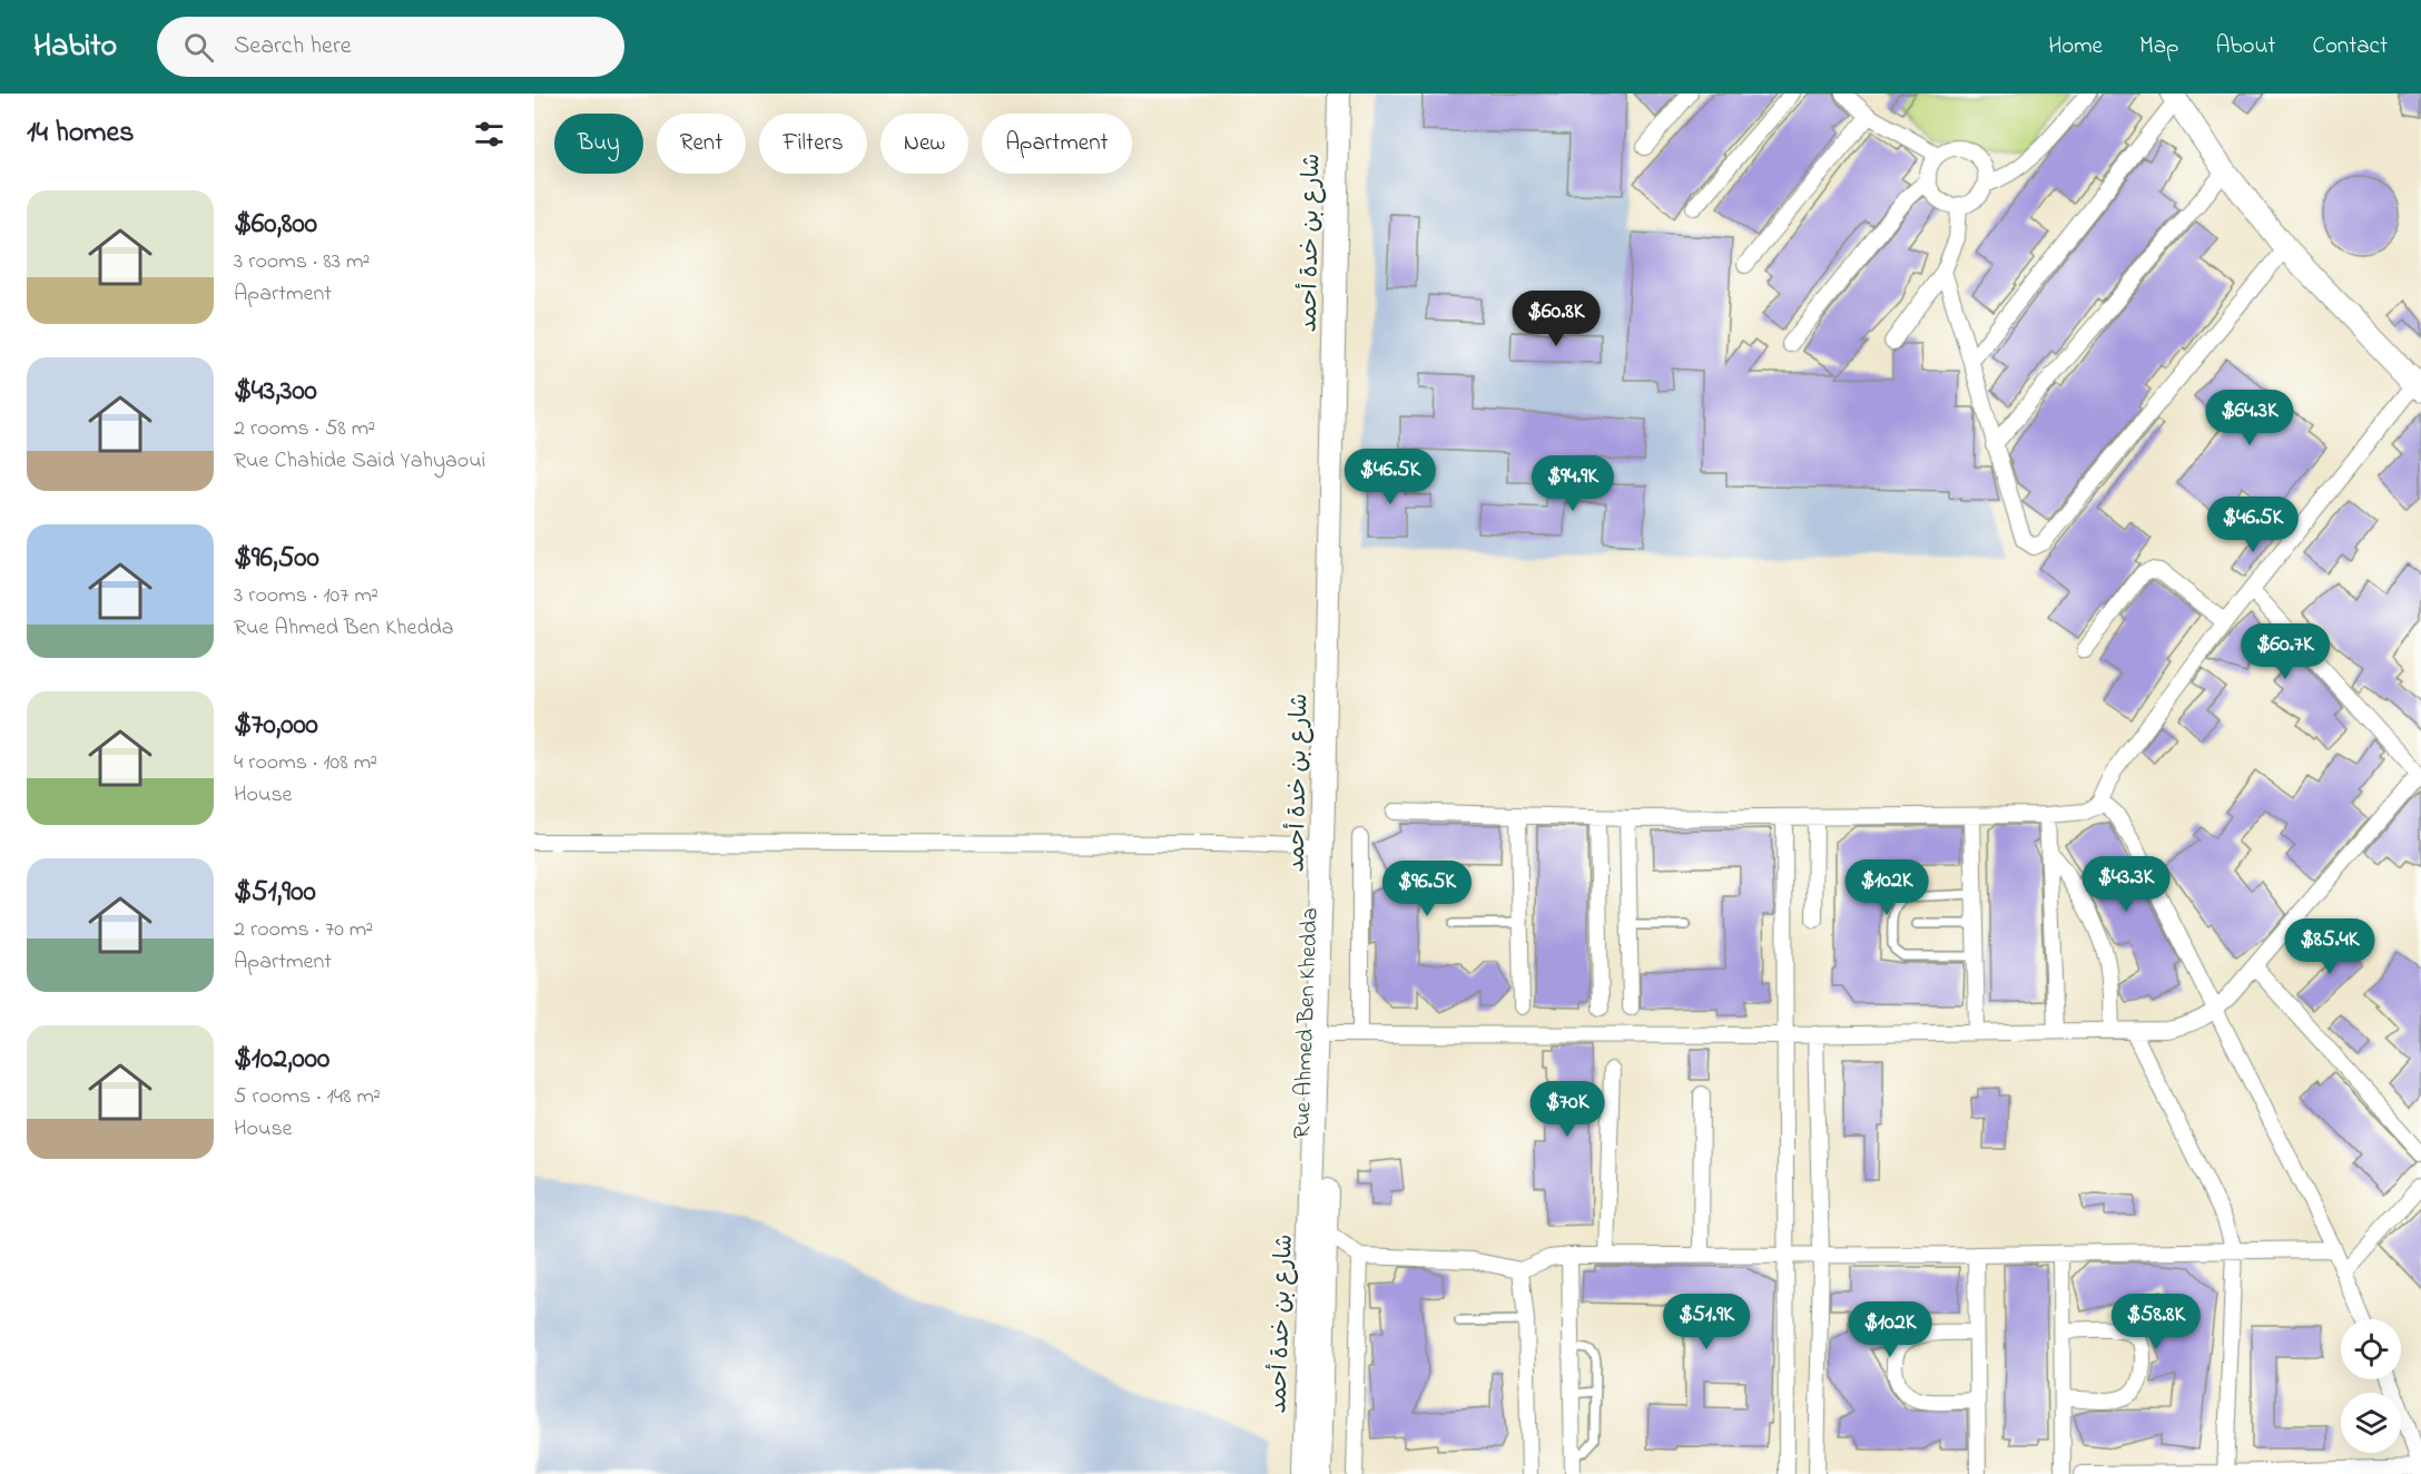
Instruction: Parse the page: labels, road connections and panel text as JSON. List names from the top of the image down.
{
  "streets": {
    "main road": ["شارع بن خدة أحمد", "Rue Ahmed Ben Khedda"]
  },
  "page": {
    "header": "Habito",
    "search": "Search here",
    "nav": [
      "Home",
      "Map",
      "About",
      "Contact"
    ],
    "heading": "14 homes",
    "chip": [
      "Buy",
      "Rent",
      "Filters",
      "New",
      "Apartment"
    ],
    "list": [
      {
        "name": "$60,800",
        "note": "3 rooms · 83 m² · Apartment"
      },
      {
        "name": "$43,300",
        "note": "2 rooms · 58 m² · Rue Chahide Said Yahyaoui"
      },
      {
        "name": "$96,500",
        "note": "3 rooms · 107 m² · Rue Ahmed Ben Khedda"
      },
      {
        "name": "$70,000",
        "note": "4 rooms · 108 m² · House"
      },
      {
        "name": "$51,900",
        "note": "2 rooms · 70 m² · Apartment"
      },
      {
        "name": "$102,000",
        "note": "5 rooms · 148 m² · House"
      }
    ],
    "price": [
      "$60.8K",
      "$64.3K",
      "$46.5K",
      "$94.9K",
      "$46.5K",
      "$60.7K",
      "$43.3K",
      "$102K",
      "$96.5K",
      "$85.4K",
      "$70K",
      "$51.9K",
      "$58.8K",
      "$102K"
    ]
  }
}
